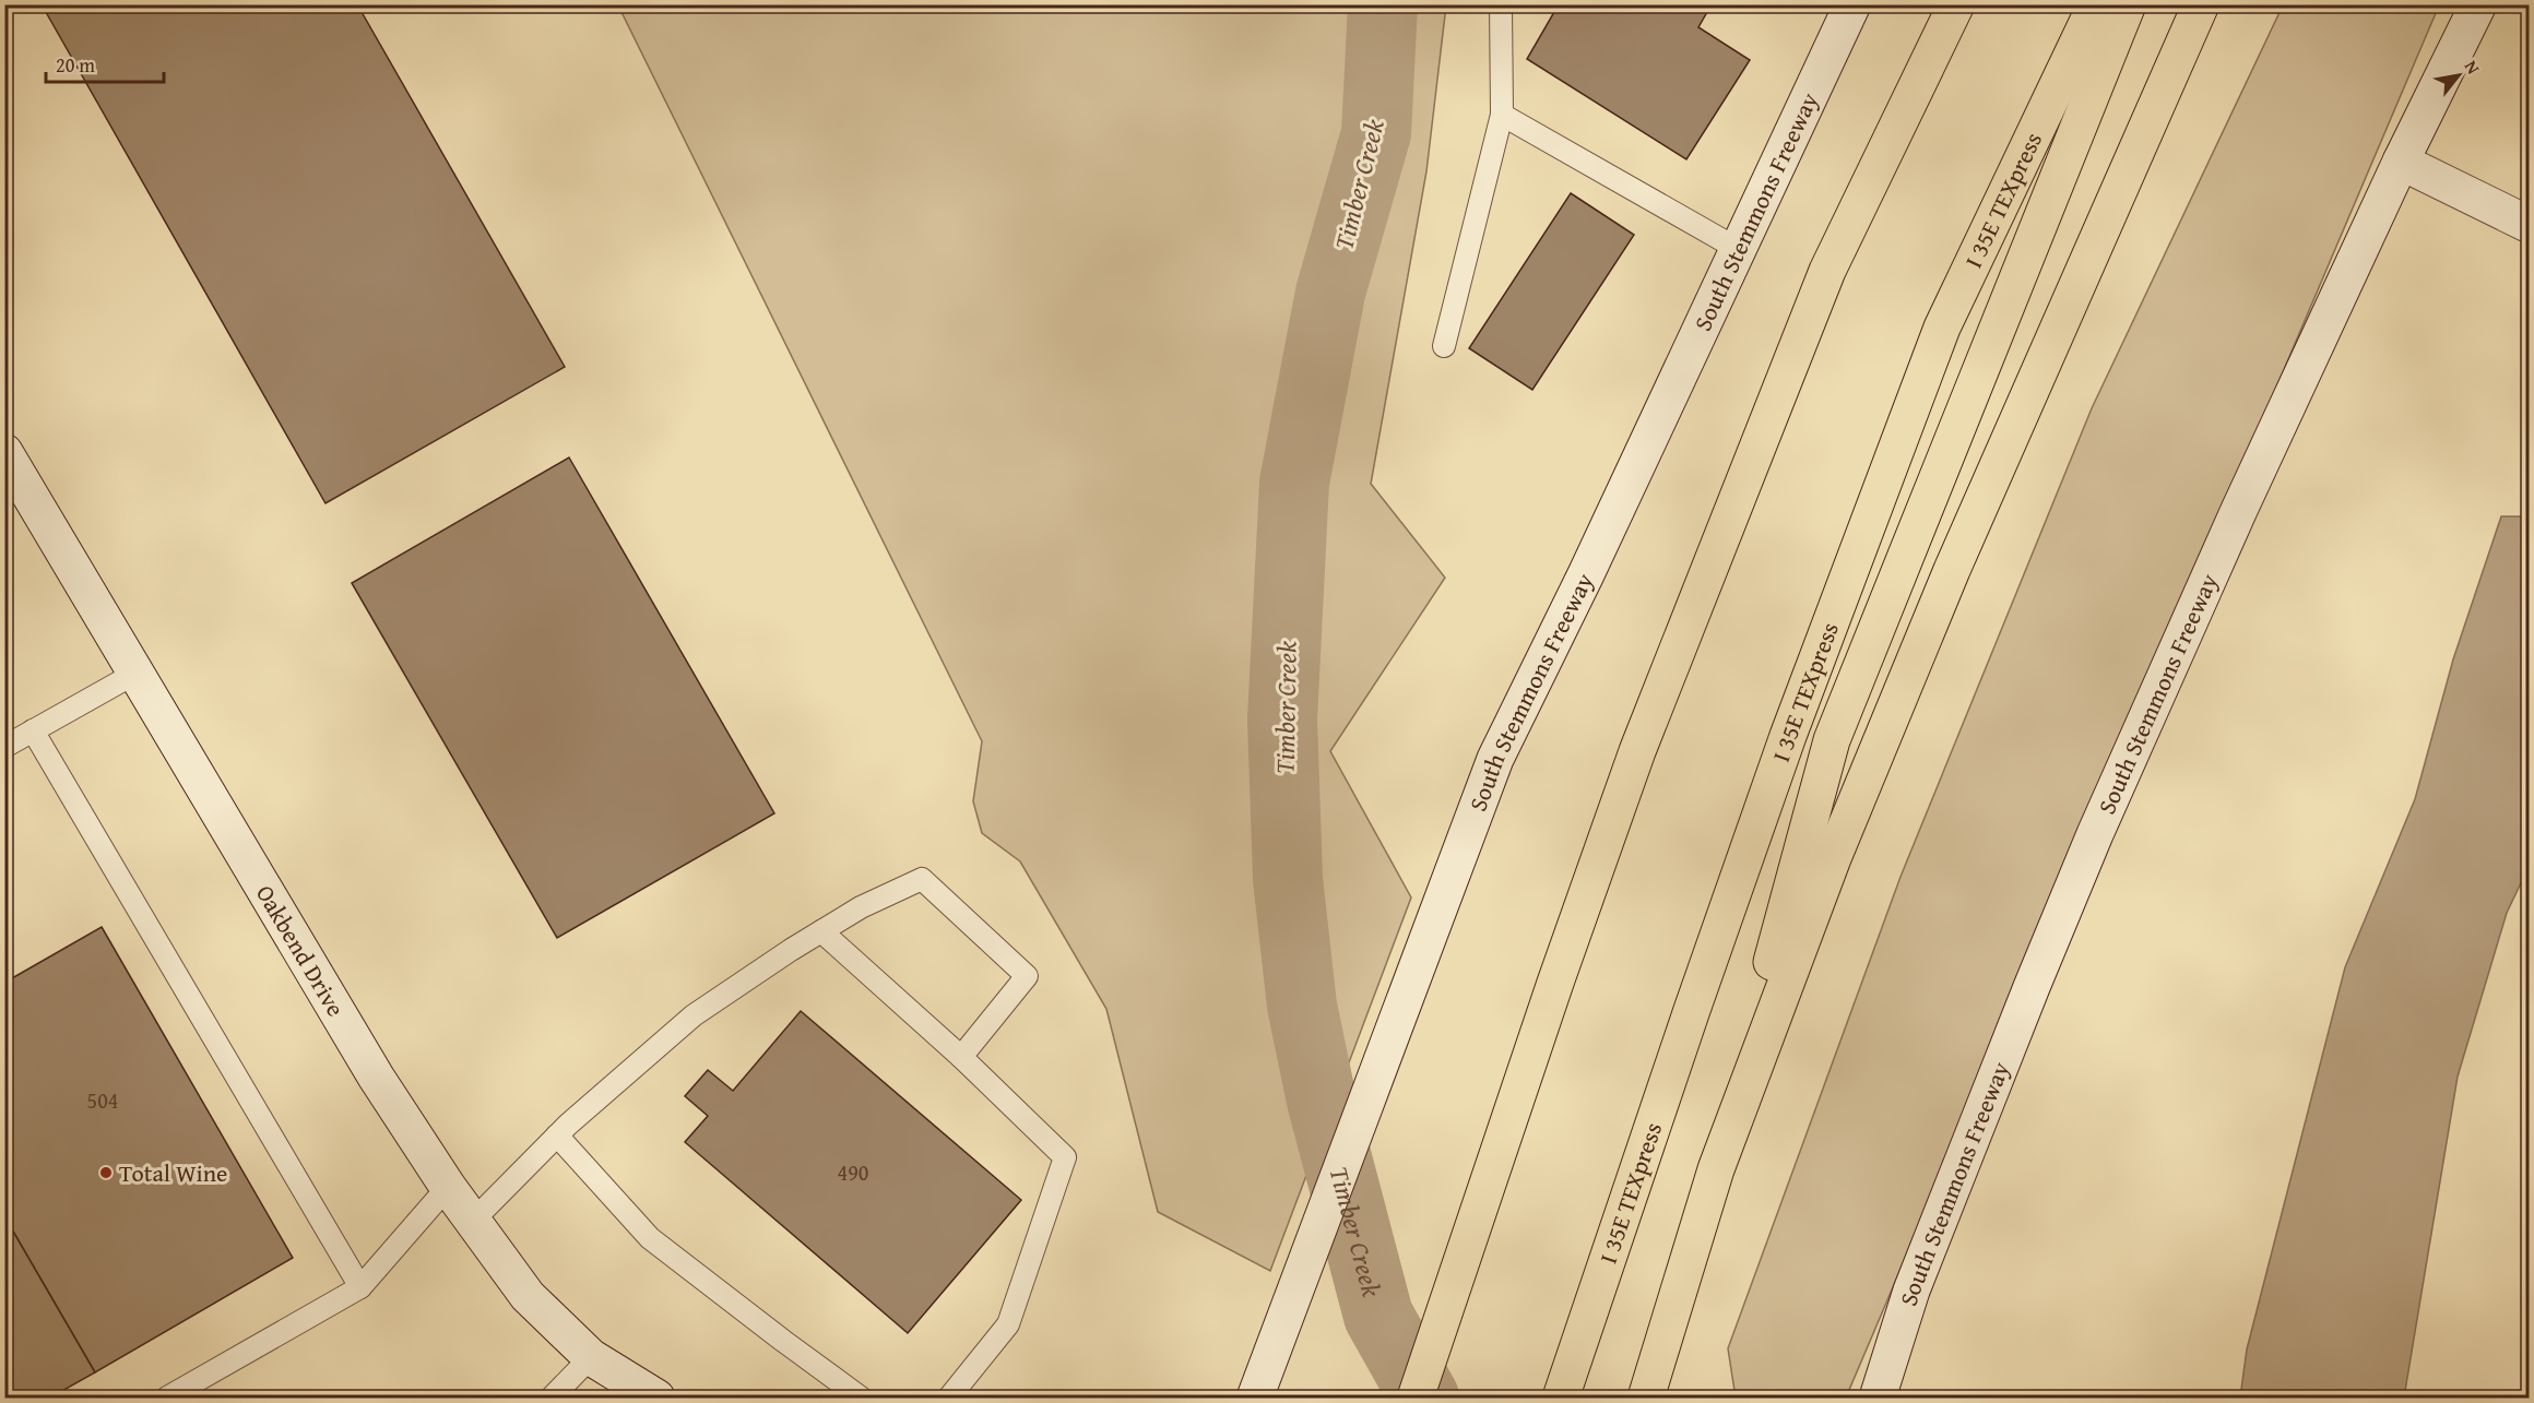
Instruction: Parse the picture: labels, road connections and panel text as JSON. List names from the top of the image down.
{
  "streets": {
    "highway": ["I 35E TEXpress"],
    "main road": ["South Stemmons Freeway", "Oakbend Drive"]
  },
  "water": ["Timber Creek"],
  "places": ["Total Wine"],
  "house_numbers": ["504", "490"],
  "scale_bar": "20 m",
  "north": "top right"
}
